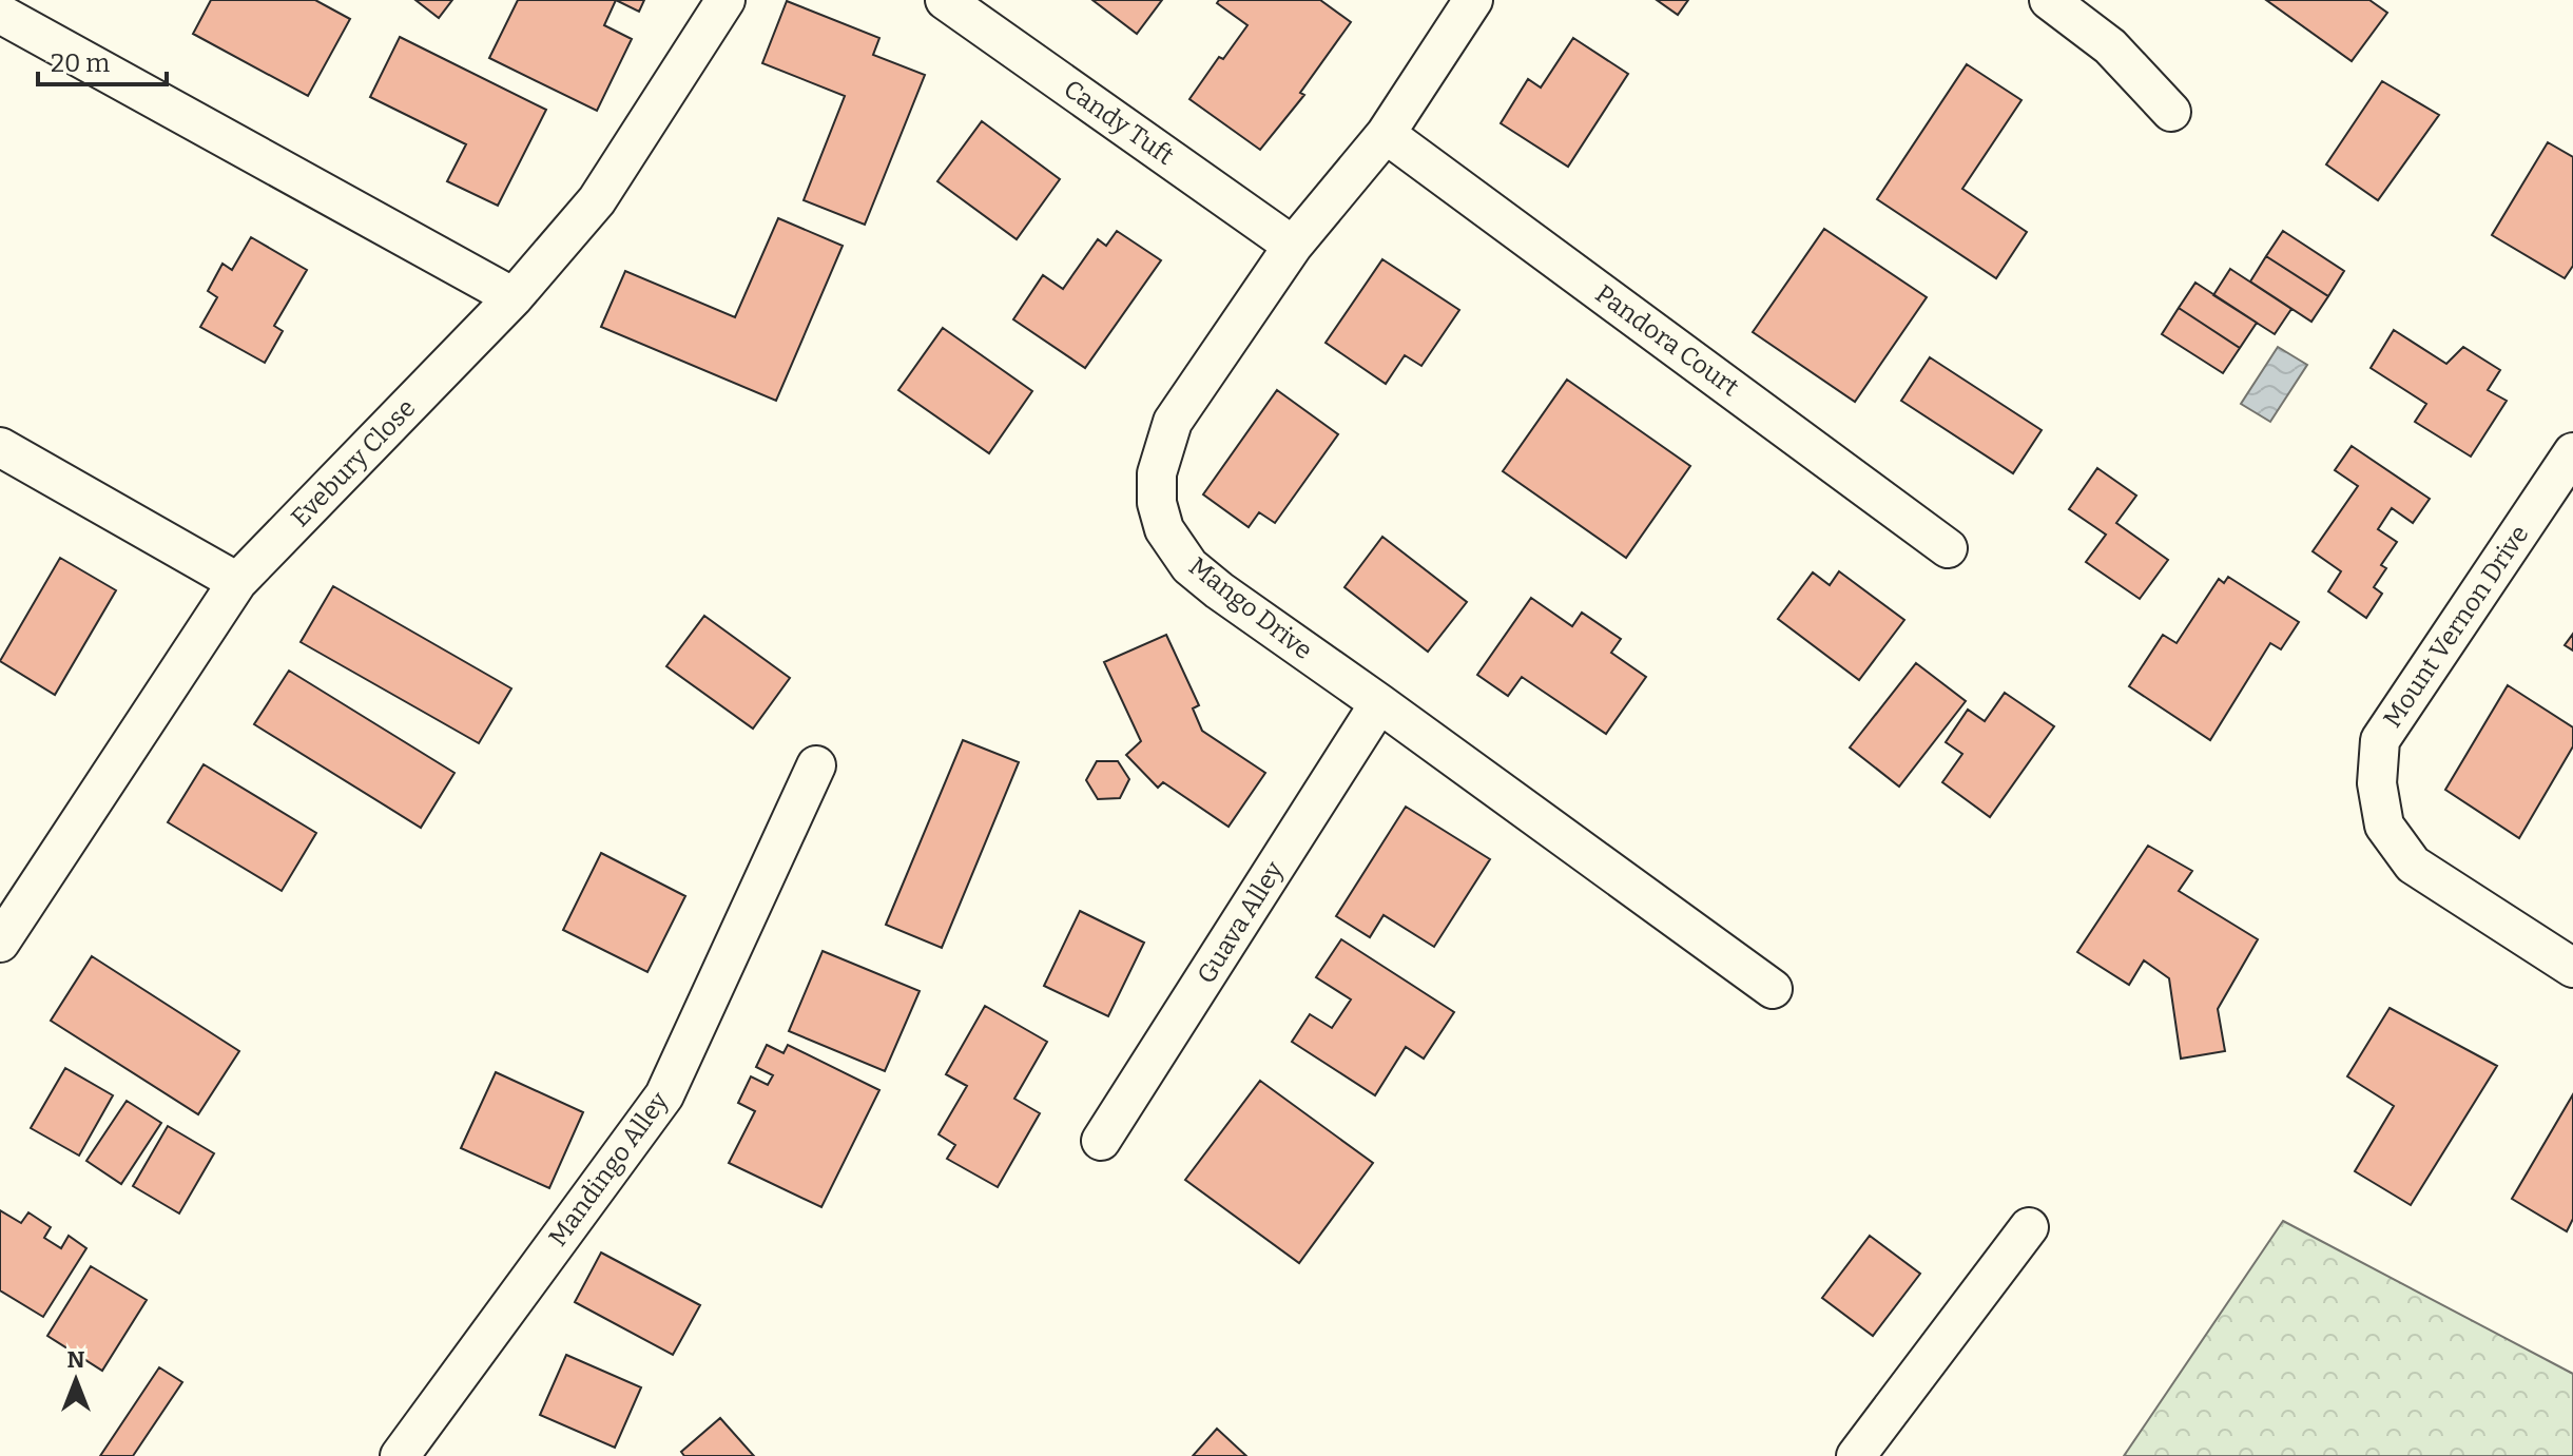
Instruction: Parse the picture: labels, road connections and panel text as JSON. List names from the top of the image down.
{
  "streets": {
    "street": [
      "Candy Tuft",
      "Pandora Court",
      "Evebury Close",
      "Mango Drive",
      "Mount Vernon Drive",
      "Guava Alley",
      "Mandingo Alley"
    ]
  },
  "crossings": [
    ["Candy Tuft", "Mango Drive"],
    ["Pandora Court", "Mango Drive"],
    ["Mango Drive", "Guava Alley"]
  ],
  "scale_bar": "20 m",
  "north": "top"
}
